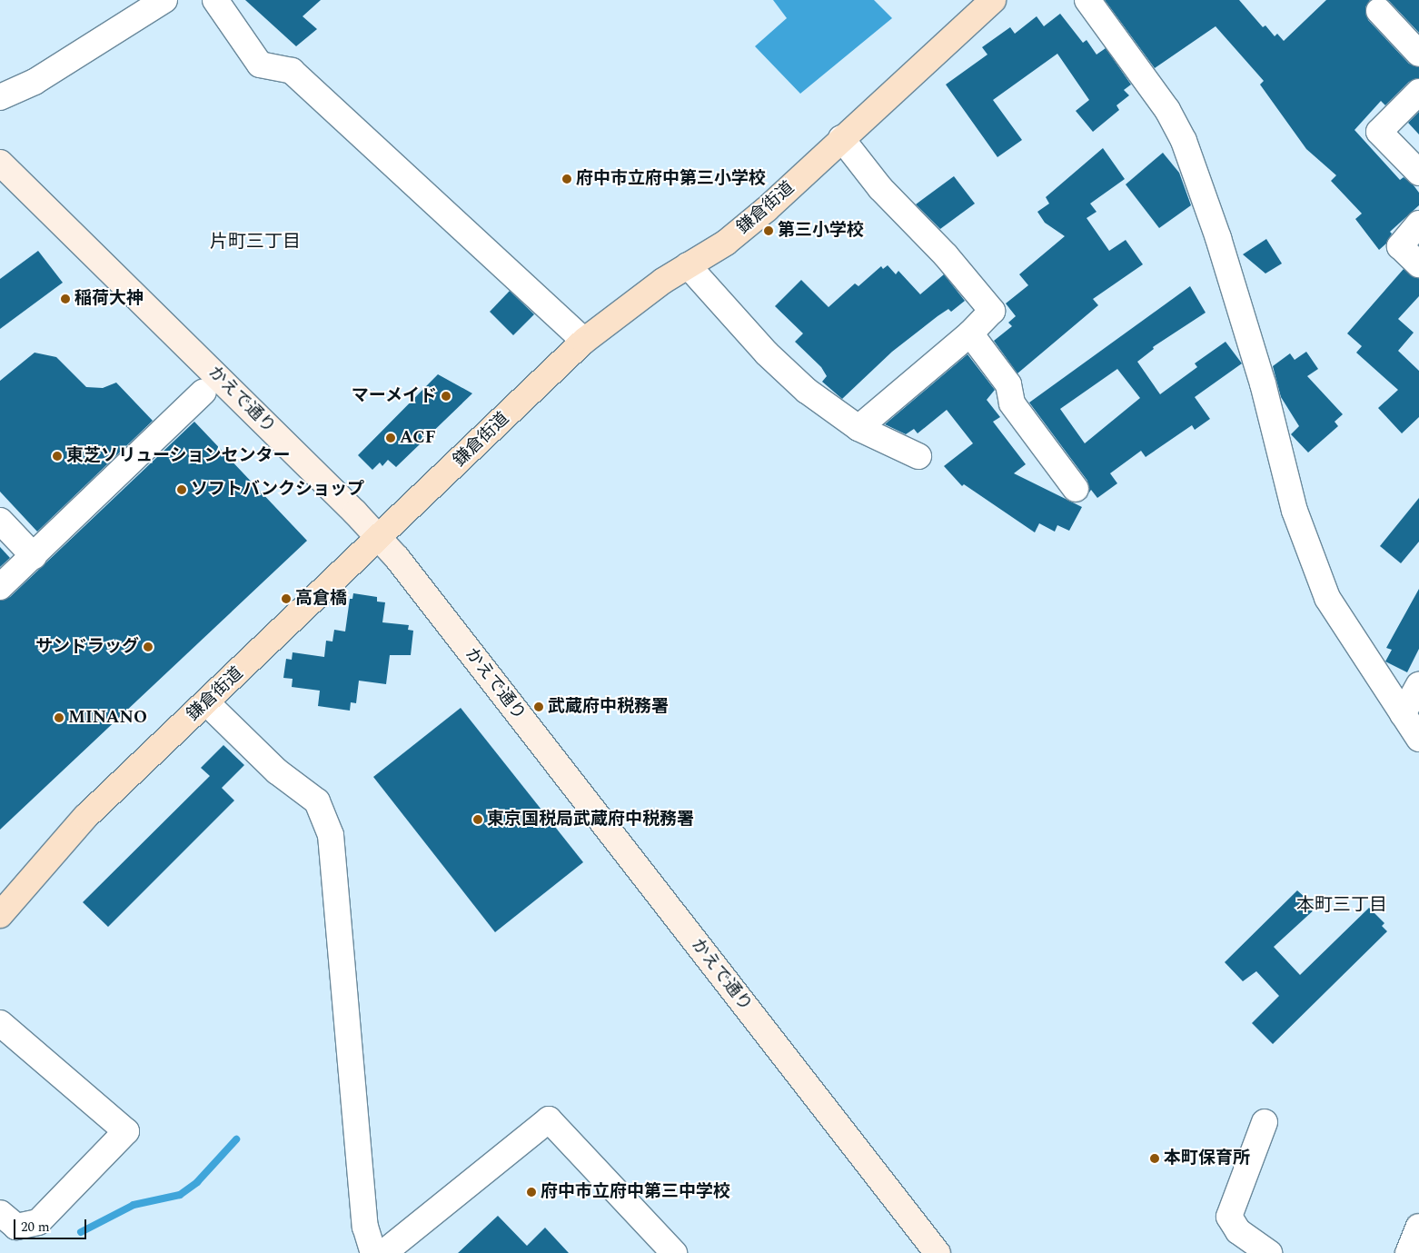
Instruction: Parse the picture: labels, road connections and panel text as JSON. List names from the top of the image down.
{
  "streets": {
    "main road": ["鎌倉街道"],
    "street": ["かえで通り"]
  },
  "crossings": [
    ["鎌倉街道", "かえで通り"]
  ],
  "districts": ["片町三丁目", "本町三丁目"],
  "places": [
    "府中市立府中第三小学校",
    "第三小学校",
    "稲荷大神",
    "マーメイド",
    "ACF",
    "東芝ソリューションセンター",
    "ソフトバンクショップ",
    "高倉橋",
    "サンドラッグ",
    "武蔵府中税務署",
    "MINANO",
    "東京国税局武蔵府中税務署",
    "本町保育所",
    "府中市立府中第三中学校"
  ],
  "scale_bar": "20 m"
}
